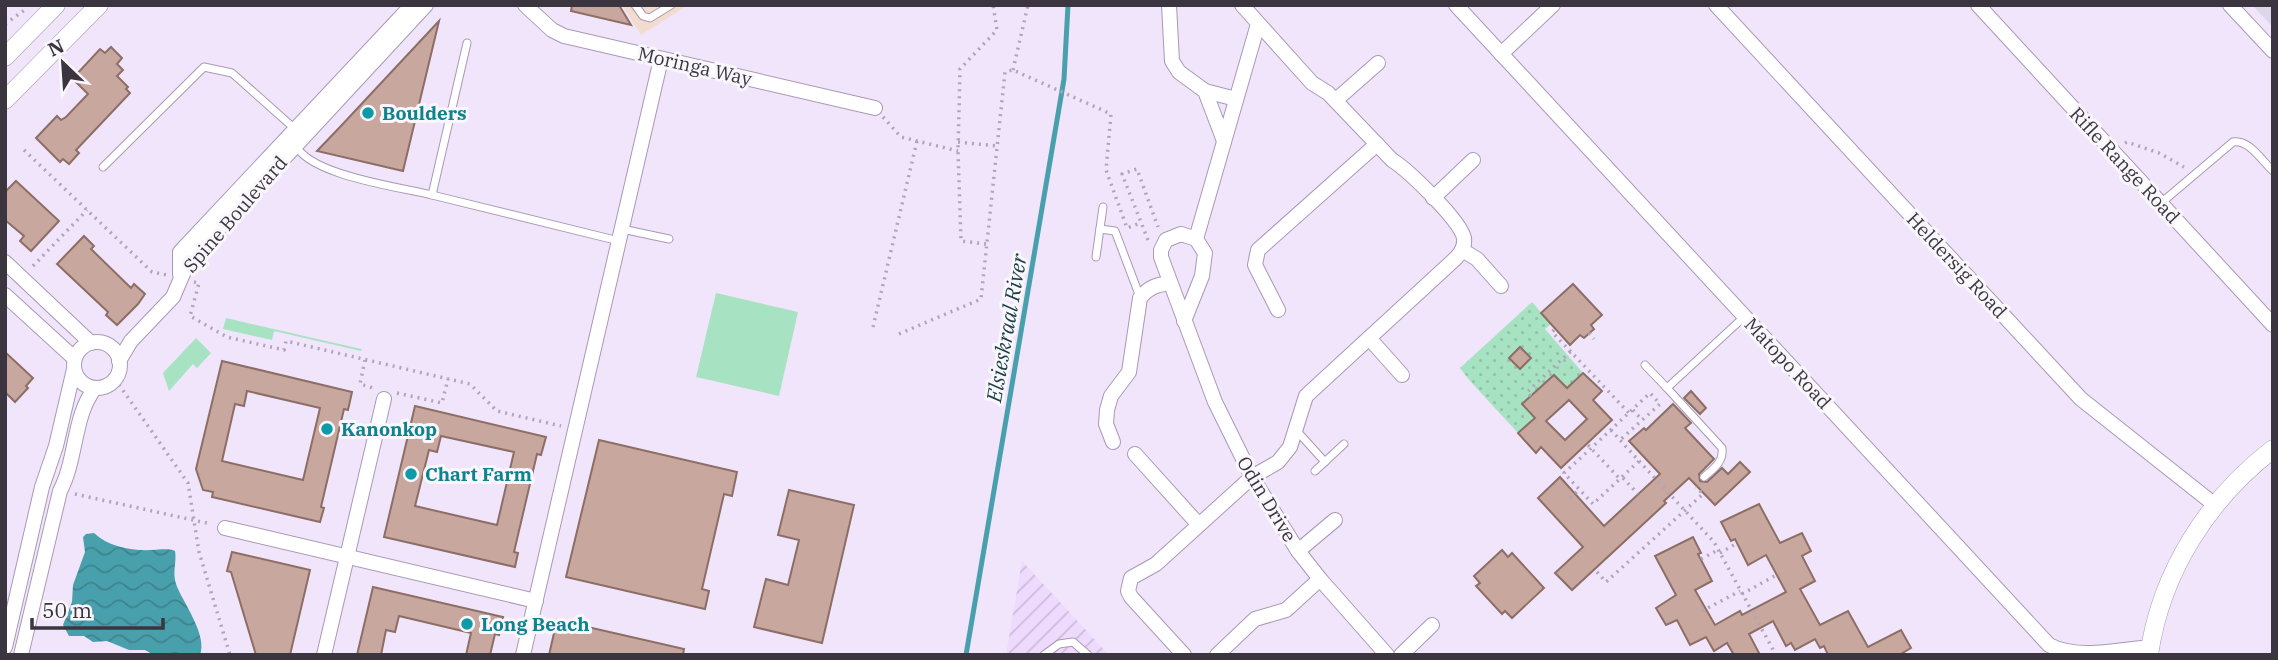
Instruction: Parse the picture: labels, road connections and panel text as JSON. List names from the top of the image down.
{
  "streets": {
    "street": [
      "Moringa Way",
      "Rifle Range Road",
      "Spine Boulevard",
      "Heldersig Road",
      "Matopo Road",
      "Odin Drive"
    ]
  },
  "water": ["Elsieskraal River"],
  "places": [
    "Boulders",
    "Kanonkop",
    "Chart Farm",
    "Long Beach"
  ],
  "scale_bar": "50 m",
  "north": "top left"
}
